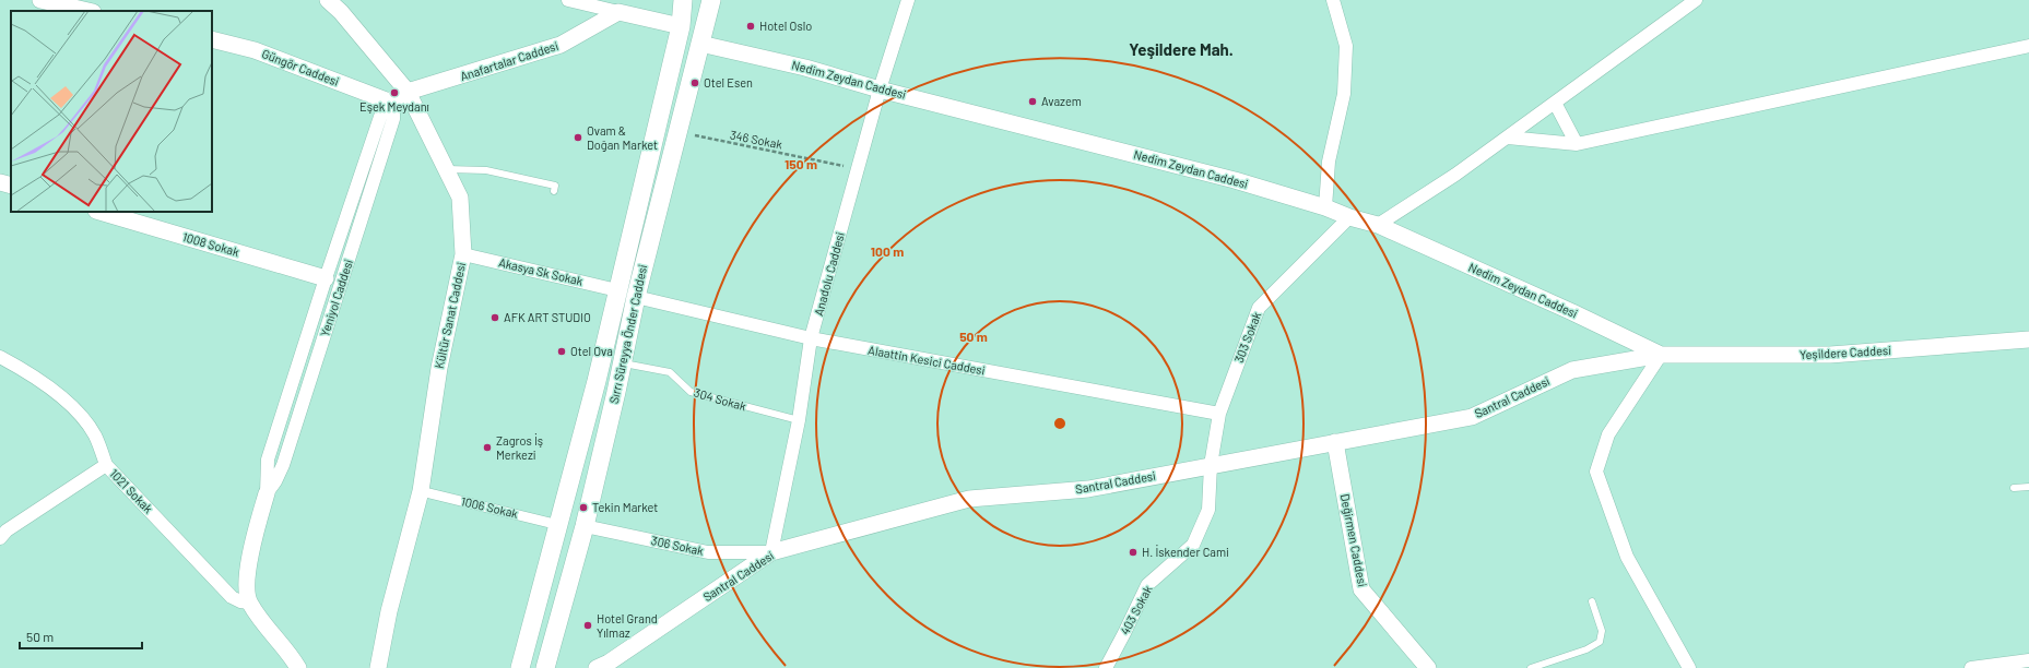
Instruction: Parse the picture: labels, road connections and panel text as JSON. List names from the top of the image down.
{
  "streets": {
    "main road": ["Sırrı Süreyya Önder Caddesi"],
    "street": [
      "Anafartalar Caddesi",
      "Güngör Caddesi",
      "Nedim Zeydan Caddesi",
      "1008 Sokak",
      "Akasya Sk Sokak",
      "Anadolu Caddesi",
      "Yeniyol Caddesi",
      "Kültür Sanat Caddesi",
      "303 Sokak",
      "Yeşildere Caddesi",
      "Alaattin Kesici Caddesi",
      "Santral Caddesi",
      "1021 Sokak",
      "1006 Sokak",
      "Değirmen Caddesi",
      "306 Sokak",
      "403 Sokak"
    ],
    "lane": ["304 Sokak"],
    "path": ["346 Sokak"]
  },
  "crossings": [
    ["Anafartalar Caddesi", "Kültür Sanat Caddesi"],
    ["Güngör Caddesi", "Yeniyol Caddesi"],
    ["Nedim Zeydan Caddesi", "Anadolu Caddesi"],
    ["Nedim Zeydan Caddesi", "Sırrı Süreyya Önder Caddesi"],
    ["Nedim Zeydan Caddesi", "303 Sokak"],
    ["Nedim Zeydan Caddesi", "Yeşildere Caddesi"],
    ["Nedim Zeydan Caddesi", "Santral Caddesi"],
    ["346 Sokak", "Anadolu Caddesi"],
    ["346 Sokak", "Sırrı Süreyya Önder Caddesi"],
    ["1008 Sokak", "Yeniyol Caddesi"],
    ["Akasya Sk Sokak", "Kültür Sanat Caddesi"],
    ["Akasya Sk Sokak", "Sırrı Süreyya Önder Caddesi"],
    ["Anadolu Caddesi", "Alaattin Kesici Caddesi"],
    ["Anadolu Caddesi", "Santral Caddesi"],
    ["Anadolu Caddesi", "304 Sokak"],
    ["Anadolu Caddesi", "306 Sokak"],
    ["Yeniyol Caddesi", "1021 Sokak"],
    ["Kültür Sanat Caddesi", "1006 Sokak"],
    ["Sırrı Süreyya Önder Caddesi", "Alaattin Kesici Caddesi"],
    ["Sırrı Süreyya Önder Caddesi", "304 Sokak"],
    ["Sırrı Süreyya Önder Caddesi", "1006 Sokak"],
    ["Sırrı Süreyya Önder Caddesi", "306 Sokak"],
    ["303 Sokak", "Alaattin Kesici Caddesi"],
    ["303 Sokak", "Santral Caddesi"],
    ["303 Sokak", "403 Sokak"],
    ["Yeşildere Caddesi", "Santral Caddesi"],
    ["Santral Caddesi", "Değirmen Caddesi"],
    ["Santral Caddesi", "306 Sokak"],
    ["Santral Caddesi", "403 Sokak"]
  ],
  "districts": ["Yeşildere Mah."],
  "places": [
    "Hotel Oslo",
    "Otel Esen",
    "Eşek Meydanı",
    "Avazem",
    "Ovam & Doğan Market",
    "AFK ART STUDIO",
    "Otel Ova",
    "Zagros İş Merkezi",
    "Tekin Market",
    "H. İskender Cami",
    "Hotel Grand Yılmaz"
  ],
  "scale_bar": "50 m",
  "rings": ["150 m", "100 m", "50 m"]
}
